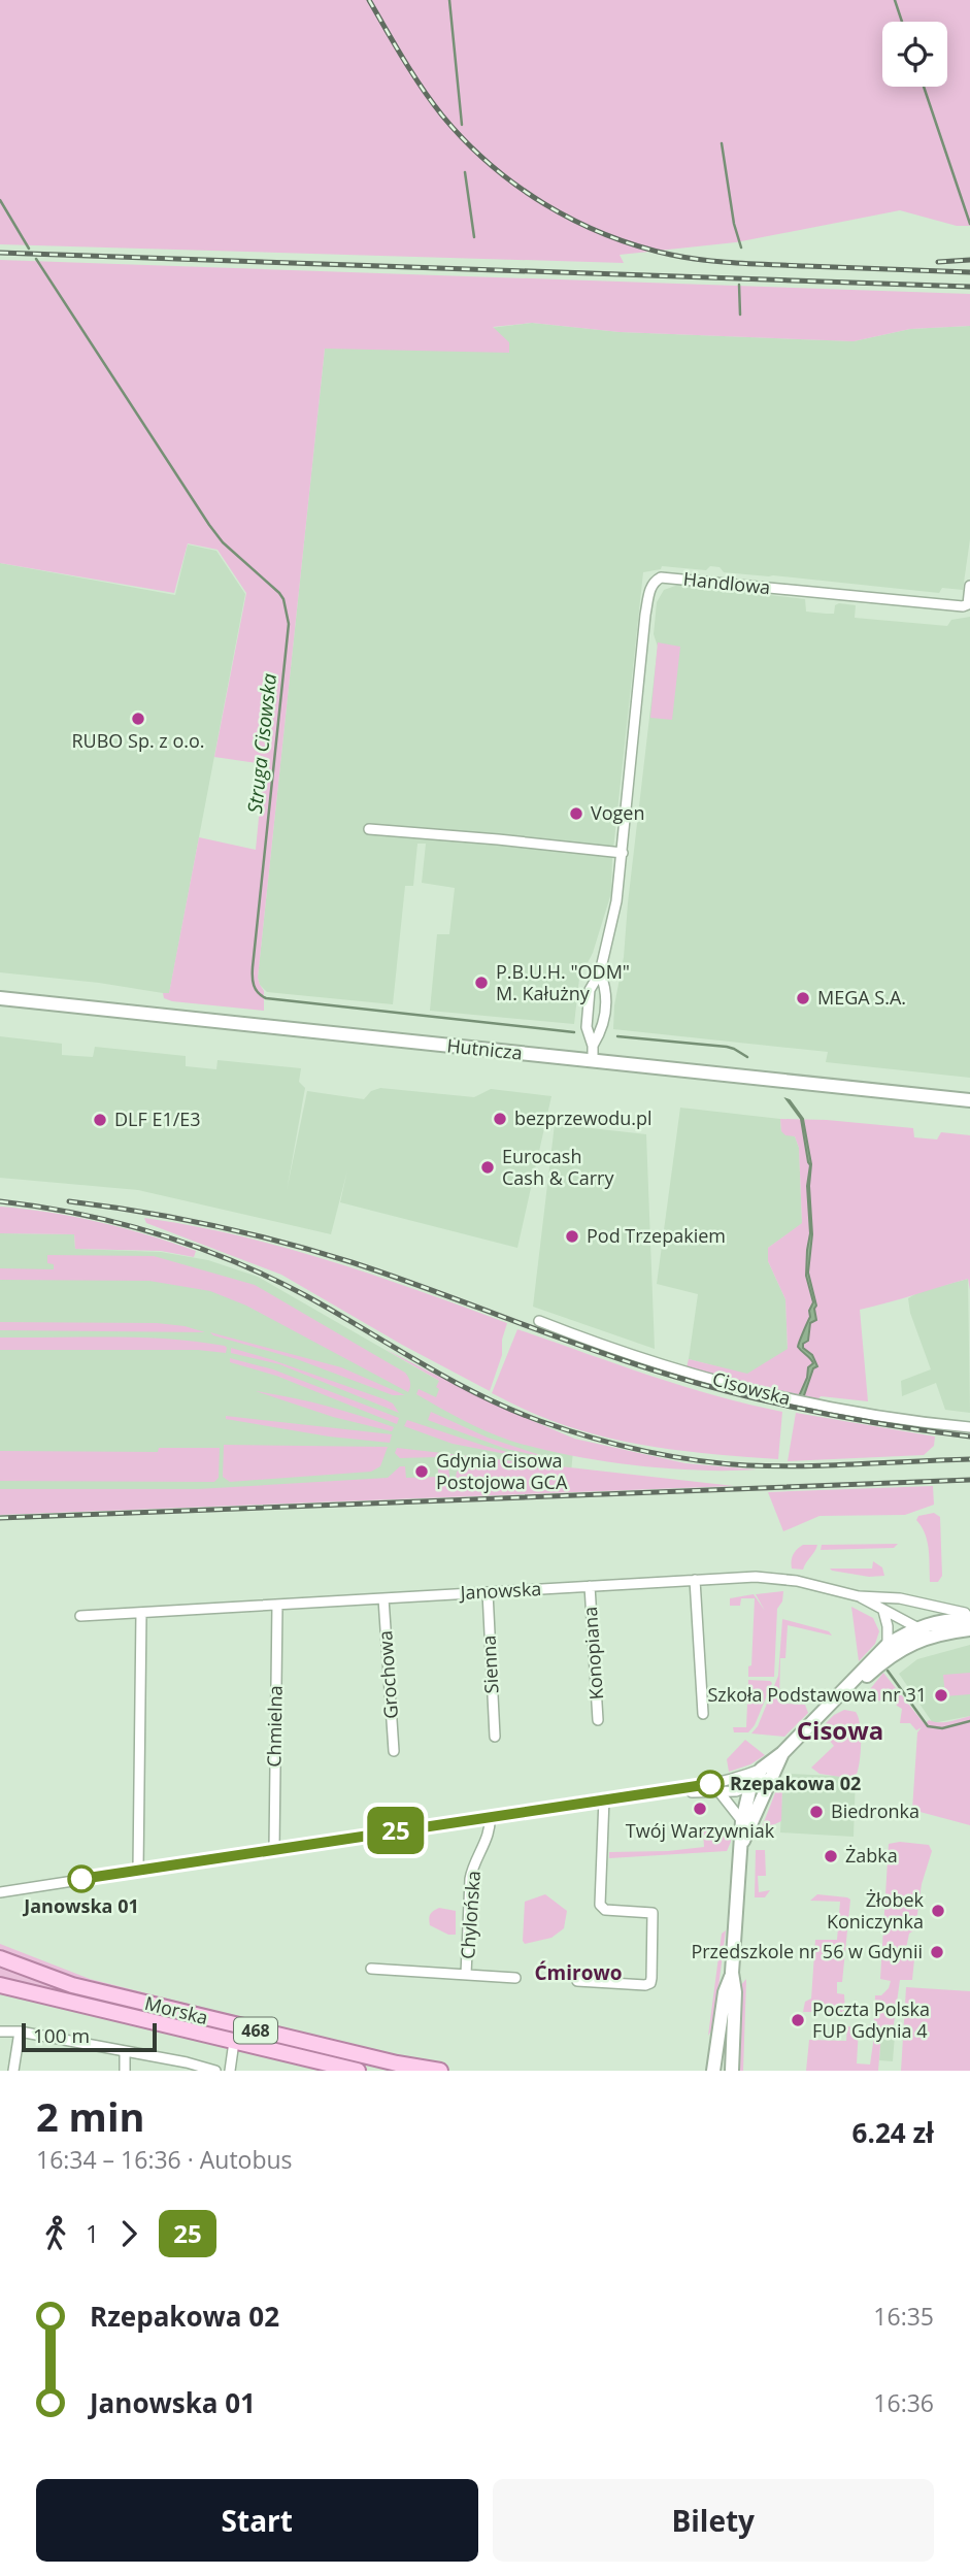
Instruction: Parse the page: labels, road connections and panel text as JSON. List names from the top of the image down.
{
  "streets": {
    "main road": ["Hutnicza", "Morska", "468"],
    "street": [
      "Handlowa",
      "Cisowska",
      "Janowska",
      "Konopiana",
      "Sienna",
      "Grochowa",
      "Chmielna",
      "Chylońska"
    ]
  },
  "crossings": [
    ["Handlowa", "Hutnicza"],
    ["Janowska", "Konopiana"],
    ["Janowska", "Sienna"],
    ["Janowska", "Grochowa"],
    ["Janowska", "Chmielna"]
  ],
  "districts": ["Cisowa", "Ćmirowo"],
  "water": ["Struga Cisowska"],
  "places": [
    "RUBO Sp. z o.o.",
    "Vogen",
    "P.B.U.H. \"ODM\" M. Kałużny",
    "MEGA S.A.",
    "bezprzewodu.pl",
    "DLF E1/E3",
    "Eurocash Cash & Carry",
    "Pod Trzepakiem",
    "Gdynia Cisowa Postojowa GCA",
    "Szkoła Podstawowa nr 31",
    "Rzepakowa 02",
    "Twój Warzywniak",
    "Biedronka",
    "Żabka",
    "Janowska 01",
    "Żłobek Koniczynka",
    "Przedszkole nr 56 w Gdynii",
    "Poczta Polska FUP Gdynia 4"
  ],
  "lines": ["bus line 25"],
  "scale_bar": "100 m",
  "page": {
    "on_map": "25",
    "scale": "100 m",
    "heading": ["2 min", "16:34 – 16:36 · Autobus", "6.24 zł"],
    "legs": ["1", "25"],
    "list": [
      {
        "name": "Rzepakowa 02",
        "value": "16:35"
      },
      {
        "name": "Janowska 01",
        "value": "16:36"
      }
    ],
    "buttons": ["Start", "Bilety"]
  }
}
